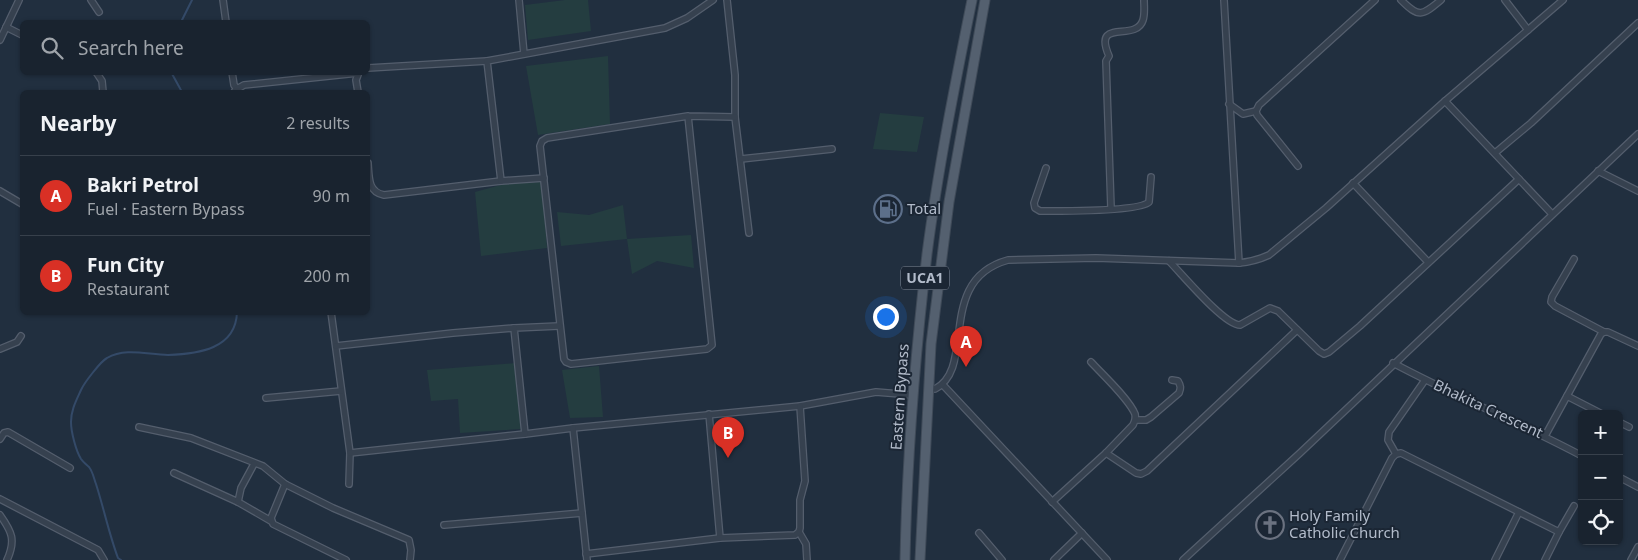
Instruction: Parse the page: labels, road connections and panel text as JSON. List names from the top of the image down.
{
  "streets": {
    "main road": ["UCA1", "Eastern Bypass"],
    "street": ["Bhakita Crescent"]
  },
  "places": {
    "fuel station": ["Total"],
    "church": ["Holy Family Catholic Church"]
  },
  "page": {
    "search": "Search here",
    "heading": ["Nearby", "2 results"],
    "list": [
      {
        "mark": "A",
        "name": "Bakri Petrol",
        "note": "Fuel · Eastern Bypass",
        "value": "90 m"
      },
      {
        "mark": "B",
        "name": "Fun City",
        "note": "Restaurant",
        "value": "200 m"
      }
    ],
    "pins": ["A", "B"],
    "map_buttons": ["+", "−"]
  }
}
